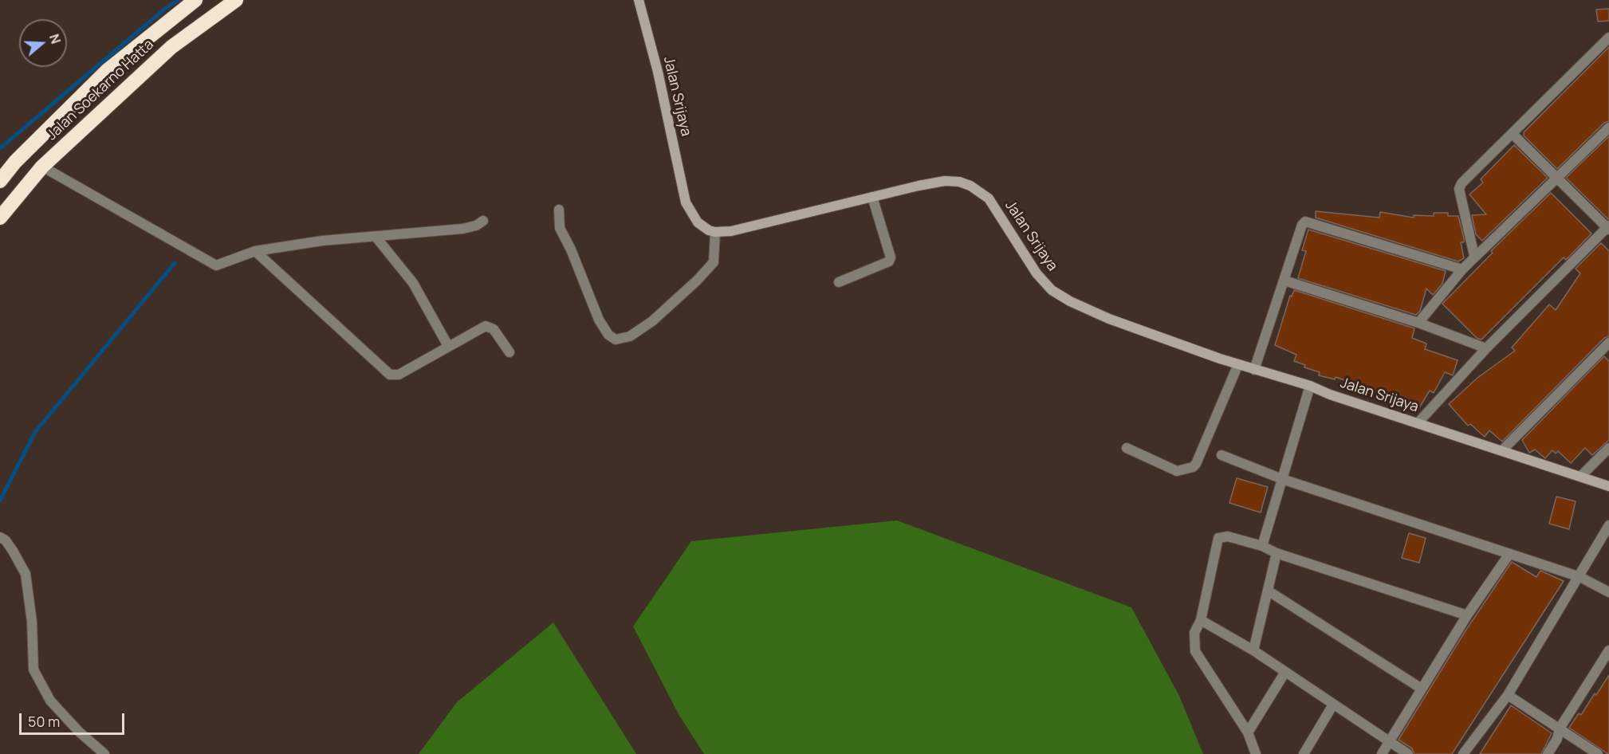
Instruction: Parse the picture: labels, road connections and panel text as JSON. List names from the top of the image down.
{
  "streets": {
    "highway": ["Jalan Soekarno Hatta"],
    "street": ["Jalan Srijaya"]
  },
  "scale_bar": "50 m",
  "north": "right"
}
